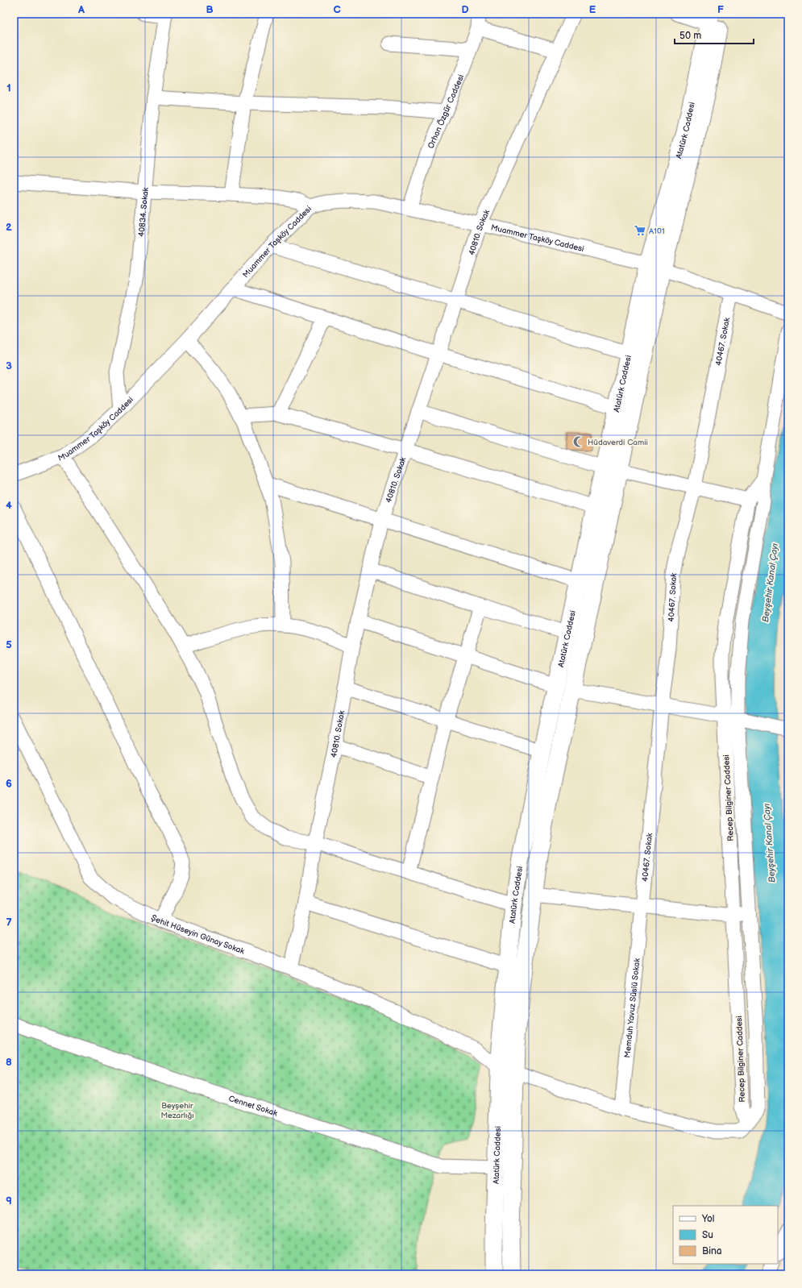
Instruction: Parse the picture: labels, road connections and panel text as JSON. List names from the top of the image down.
{
  "streets": {
    "main road": ["Atatürk Caddesi"],
    "street": [
      "Orhan Özgür Caddesi",
      "40834. Sokak",
      "40810. Sokak",
      "Muammer Taşköy Caddesi",
      "40467. Sokak",
      "Recep Bilginer Caddesi",
      "Şehit Hüseyin Günay Sokak",
      "Memduh Yavuz Süslü Sokak",
      "Cennet Sokak"
    ]
  },
  "crossings": [
    ["Orhan Özgür Caddesi", "Muammer Taşköy Caddesi"],
    ["Atatürk Caddesi", "Muammer Taşköy Caddesi"],
    ["Atatürk Caddesi", "Recep Bilginer Caddesi"],
    ["Atatürk Caddesi", "Şehit Hüseyin Günay Sokak"],
    ["Atatürk Caddesi", "Cennet Sokak"],
    ["40834. Sokak", "Muammer Taşköy Caddesi"],
    ["40810. Sokak", "Muammer Taşköy Caddesi"],
    ["40810. Sokak", "Şehit Hüseyin Günay Sokak"],
    ["Muammer Taşköy Caddesi", "40467. Sokak"],
    ["40467. Sokak", "Memduh Yavuz Süslü Sokak"],
    ["Recep Bilginer Caddesi", "Şehit Hüseyin Günay Sokak"],
    ["Recep Bilginer Caddesi", "Memduh Yavuz Süslü Sokak"]
  ],
  "water": ["Beyşehir Kanal Çayı"],
  "parks": ["Beyşehir Mezarlığı"],
  "places": {
    "supermarket": ["A101"],
    "mosque": ["Hüdaverdi Camii"]
  },
  "legend": ["Yol", "Su", "Bina"],
  "scale_bar": "50 m",
  "grid": {
    "columns": [
      "A",
      "B",
      "C",
      "D",
      "E",
      "F"
    ],
    "rows": [
      "1",
      "2",
      "3",
      "4",
      "5",
      "6",
      "7",
      "8",
      "9"
    ]
  }
}
